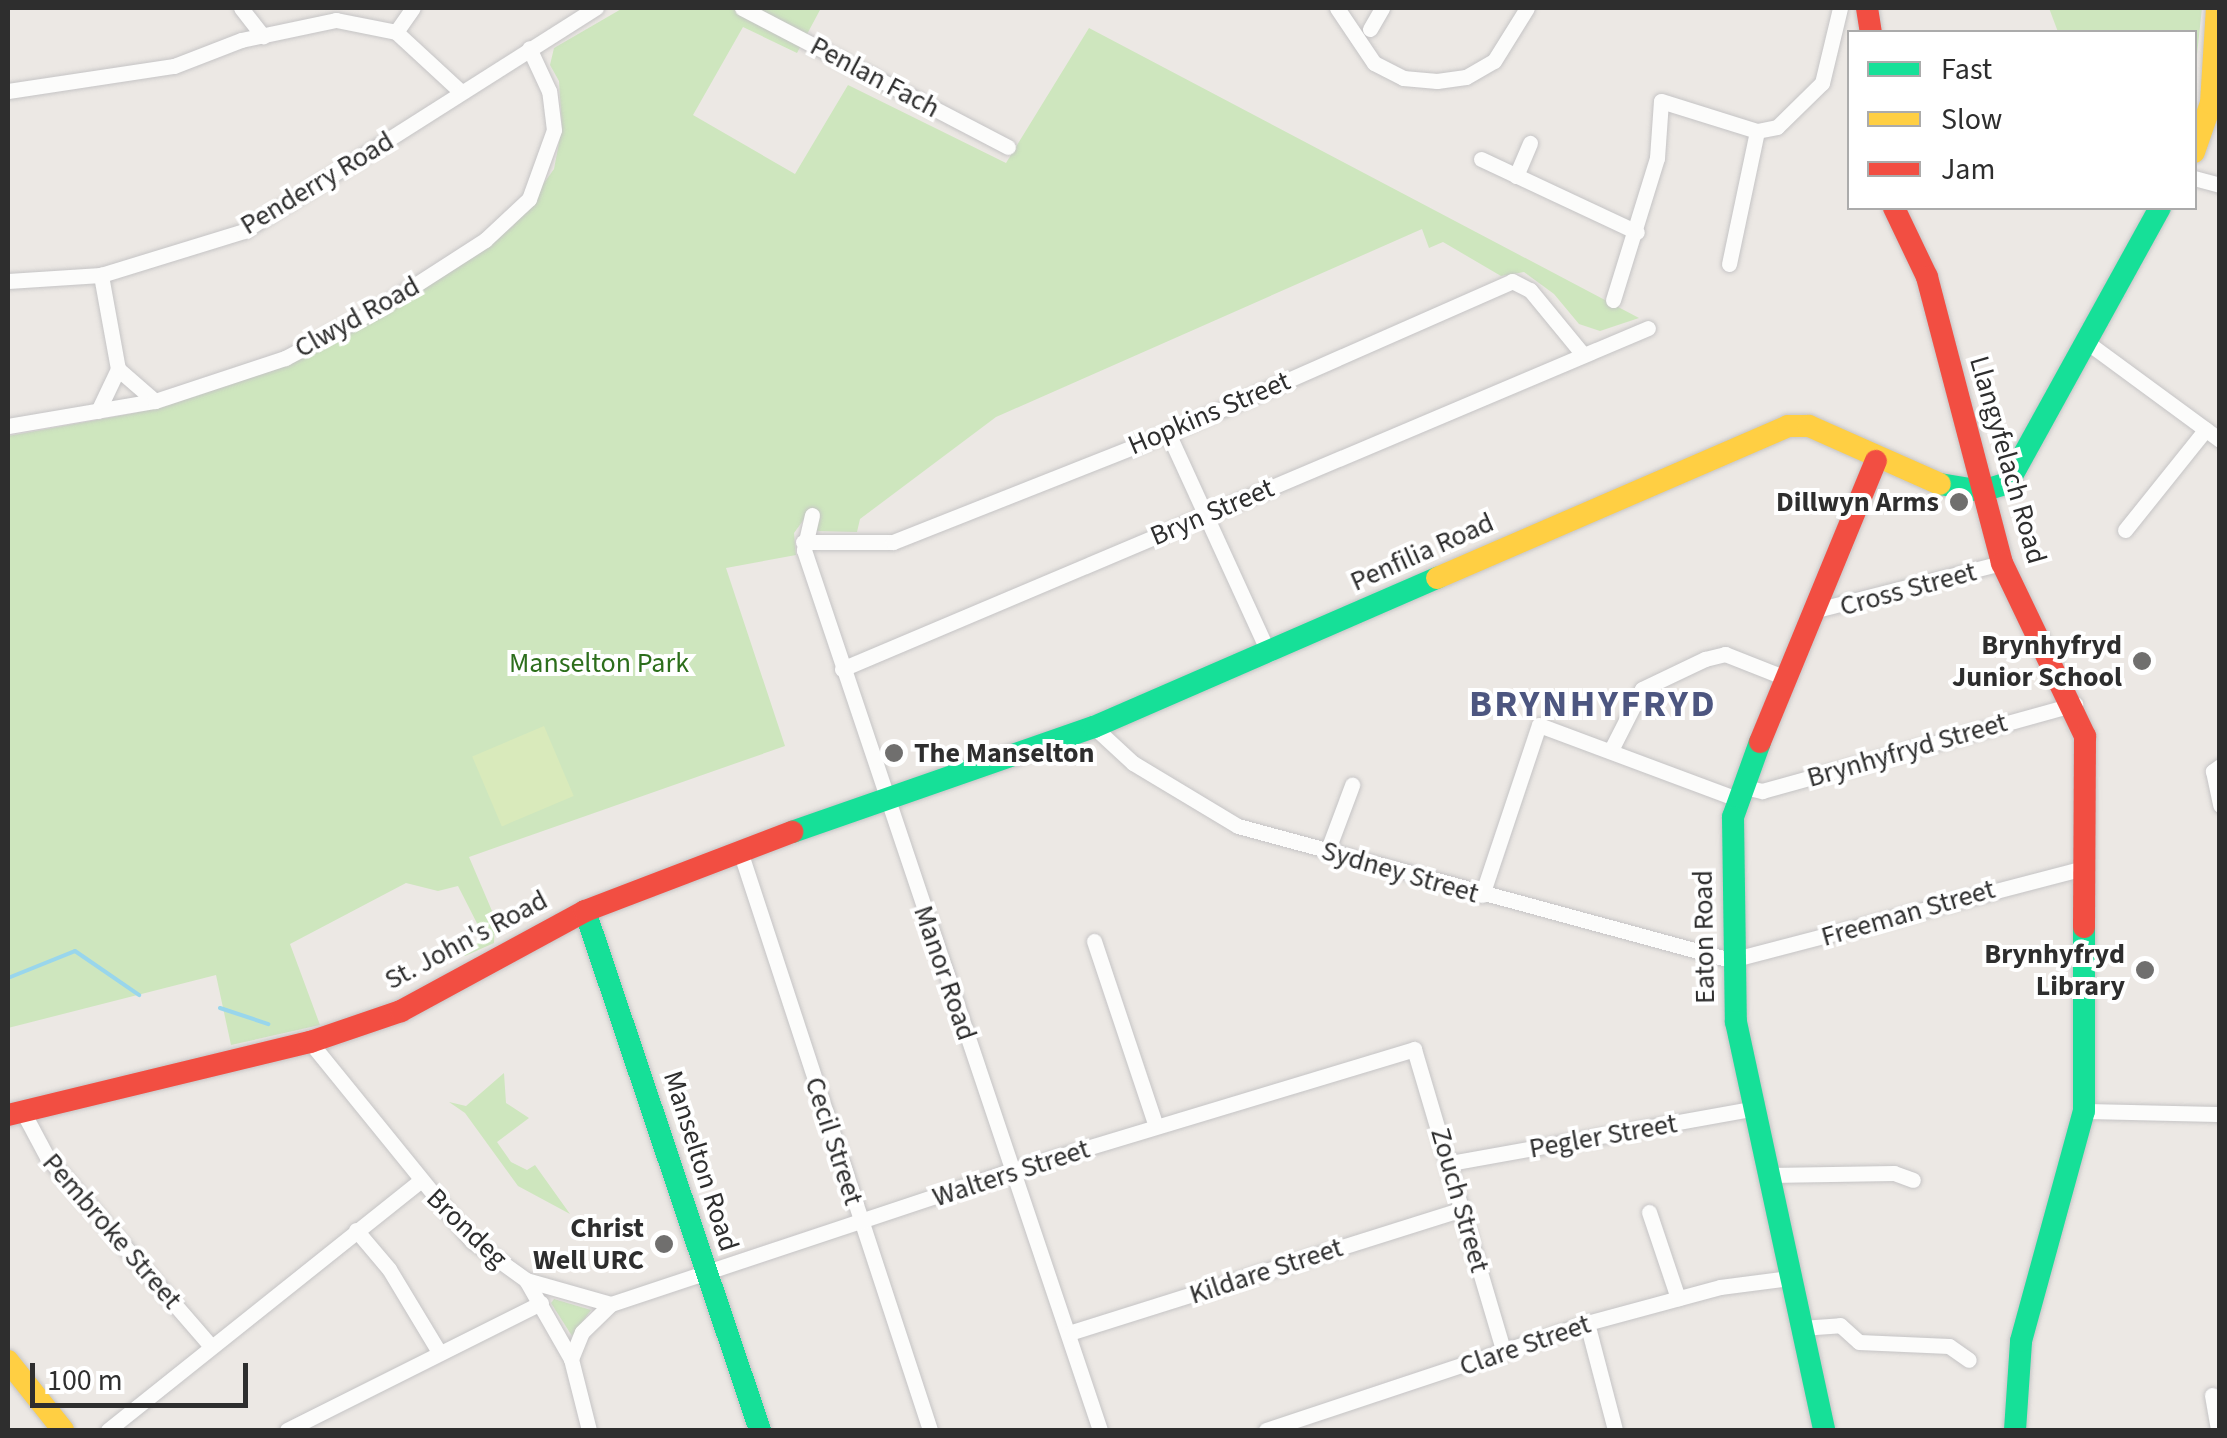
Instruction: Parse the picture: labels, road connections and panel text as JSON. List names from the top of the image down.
{
  "streets": {
    "street": [
      "Penlan Fach",
      "Penderry Road",
      "Clwyd Road",
      "Hopkins Street",
      "Llangyfelach Road",
      "Bryn Street",
      "Penfilia Road",
      "Cross Street",
      "Brynhyfryd Street",
      "Sydney Street",
      "Freeman Street",
      "Eaton Road",
      "St. John's Road",
      "Manor Road",
      "Pegler Street",
      "Cecil Street",
      "Manselton Road",
      "Walters Street",
      "Zouch Street",
      "Brondeg",
      "Pembroke Street",
      "Kildare Street",
      "Clare Street"
    ]
  },
  "crossings": [
    ["Penderry Road", "Clwyd Road"],
    ["Hopkins Street", "Bryn Street"],
    ["Hopkins Street", "Manor Road"],
    ["Llangyfelach Road", "Penfilia Road"],
    ["Llangyfelach Road", "Cross Street"],
    ["Llangyfelach Road", "Brynhyfryd Street"],
    ["Llangyfelach Road", "Freeman Street"],
    ["Bryn Street", "Manor Road"],
    ["Penfilia Road", "Sydney Street"],
    ["Penfilia Road", "Eaton Road"],
    ["Penfilia Road", "St. John's Road"],
    ["Penfilia Road", "Manor Road"],
    ["Cross Street", "Eaton Road"],
    ["Brynhyfryd Street", "Eaton Road"],
    ["Sydney Street", "Freeman Street"],
    ["Sydney Street", "Eaton Road"],
    ["Freeman Street", "Eaton Road"],
    ["Eaton Road", "Pegler Street"],
    ["Eaton Road", "Clare Street"],
    ["St. John's Road", "Manor Road"],
    ["St. John's Road", "Cecil Street"],
    ["St. John's Road", "Manselton Road"],
    ["St. John's Road", "Brondeg"],
    ["St. John's Road", "Pembroke Street"],
    ["Manor Road", "Walters Street"],
    ["Manor Road", "Kildare Street"],
    ["Pegler Street", "Zouch Street"],
    ["Cecil Street", "Walters Street"],
    ["Manselton Road", "Walters Street"],
    ["Walters Street", "Zouch Street"],
    ["Walters Street", "Brondeg"],
    ["Zouch Street", "Kildare Street"],
    ["Zouch Street", "Clare Street"]
  ],
  "districts": ["BRYNHYFRYD"],
  "parks": ["Manselton Park"],
  "places": [
    "Dillwyn Arms",
    "Brynhyfryd Junior School",
    "The Manselton",
    "Brynhyfryd Library",
    "Christ Well URC"
  ],
  "legend": ["Fast", "Slow", "Jam"],
  "scale_bar": "100 m"
}
